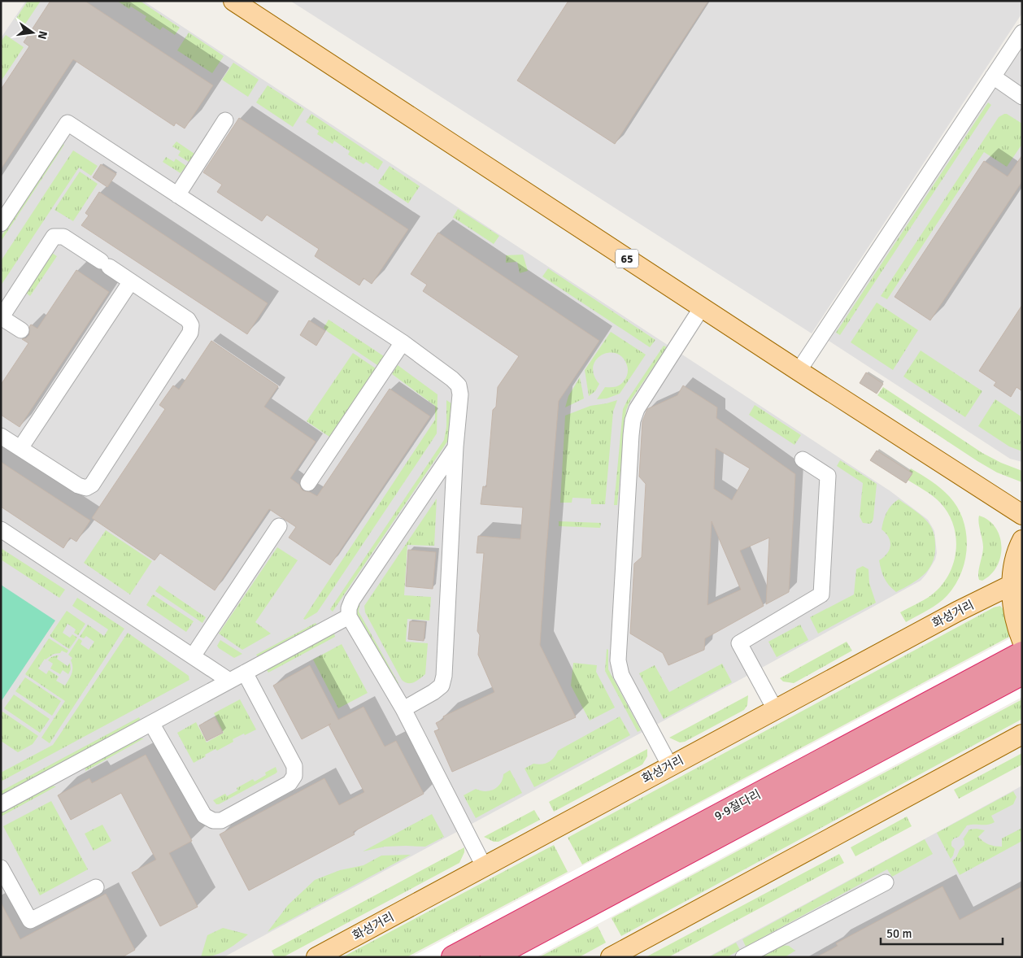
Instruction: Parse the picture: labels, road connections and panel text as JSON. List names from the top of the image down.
{
  "streets": {
    "highway": ["9·9절다리"],
    "main road": ["65", "화성거리"]
  },
  "scale_bar": "50 m",
  "north": "right"
}
